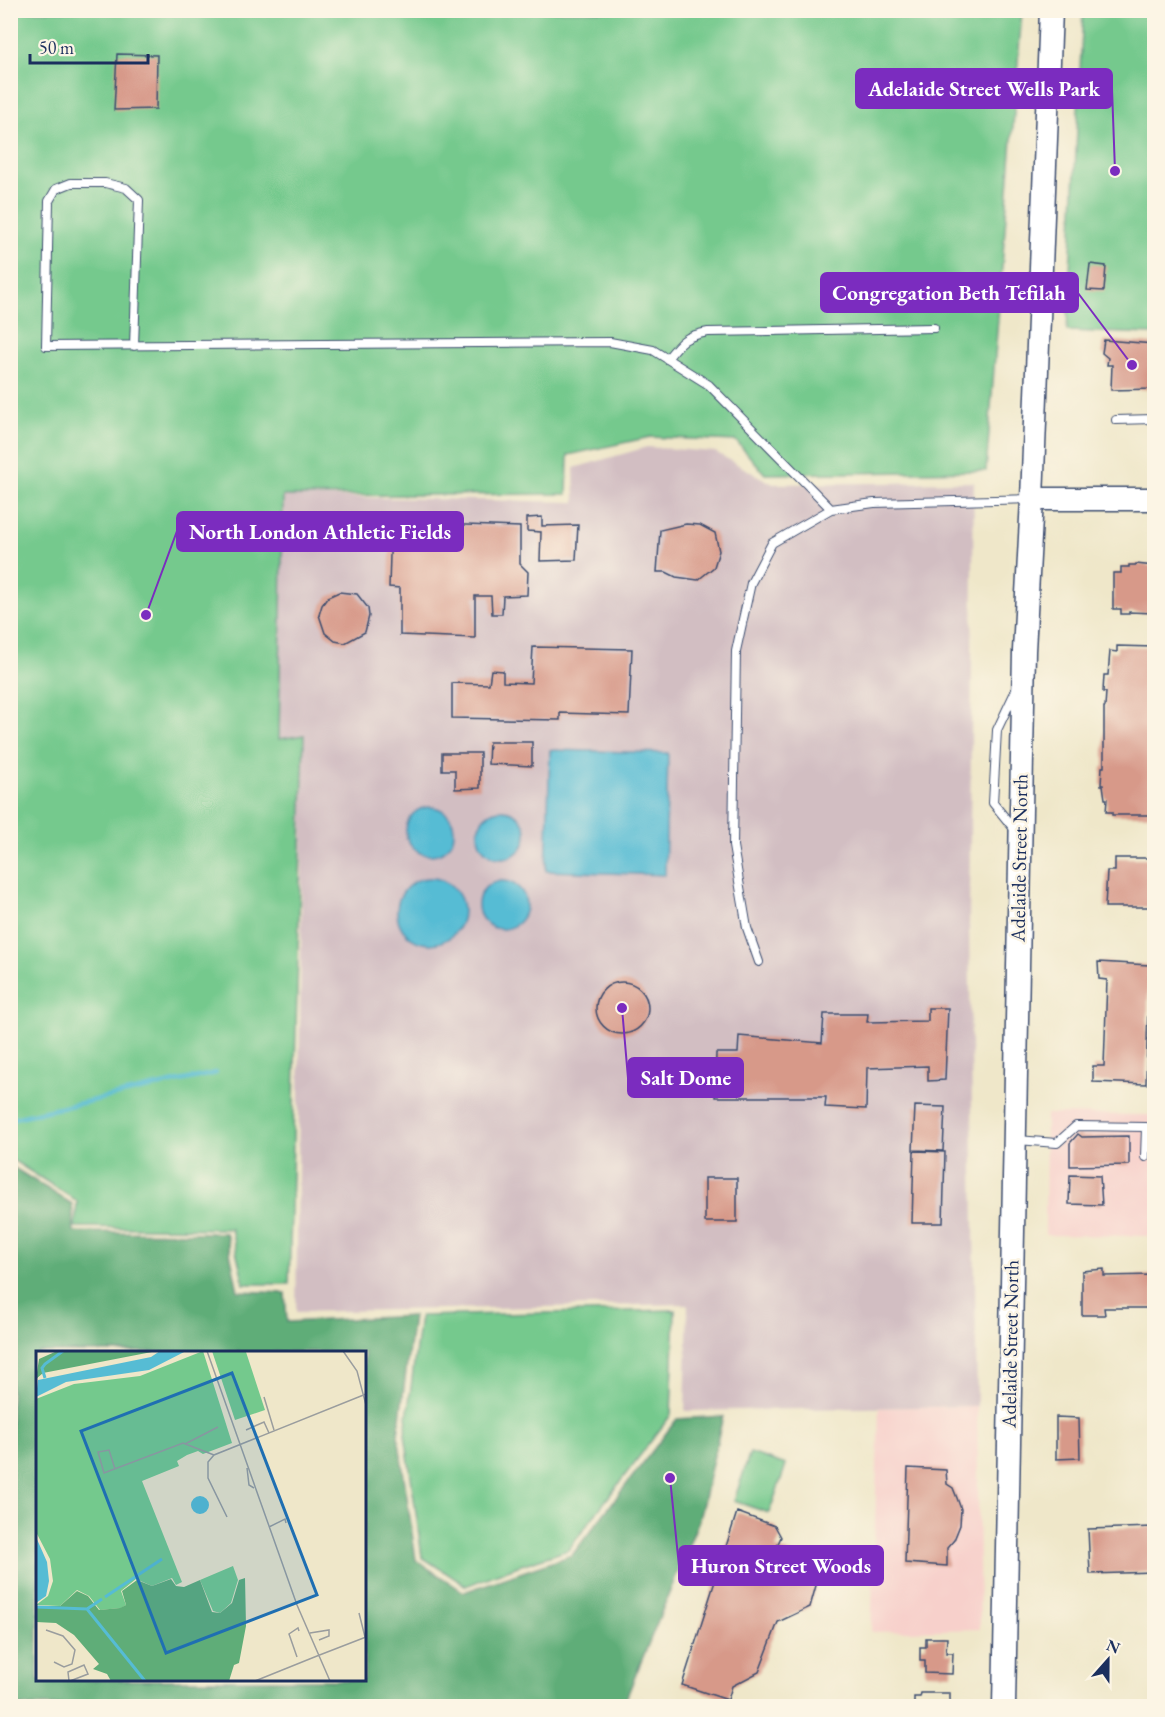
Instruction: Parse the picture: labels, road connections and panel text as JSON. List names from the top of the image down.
{
  "streets": {
    "main road": ["Adelaide Street North"]
  },
  "places": [
    "Adelaide Street Wells Park",
    "Congregation Beth Tefilah",
    "North London Athletic Fields",
    "Salt Dome",
    "Huron Street Woods"
  ],
  "scale_bar": "50 m",
  "north": "top"
}
